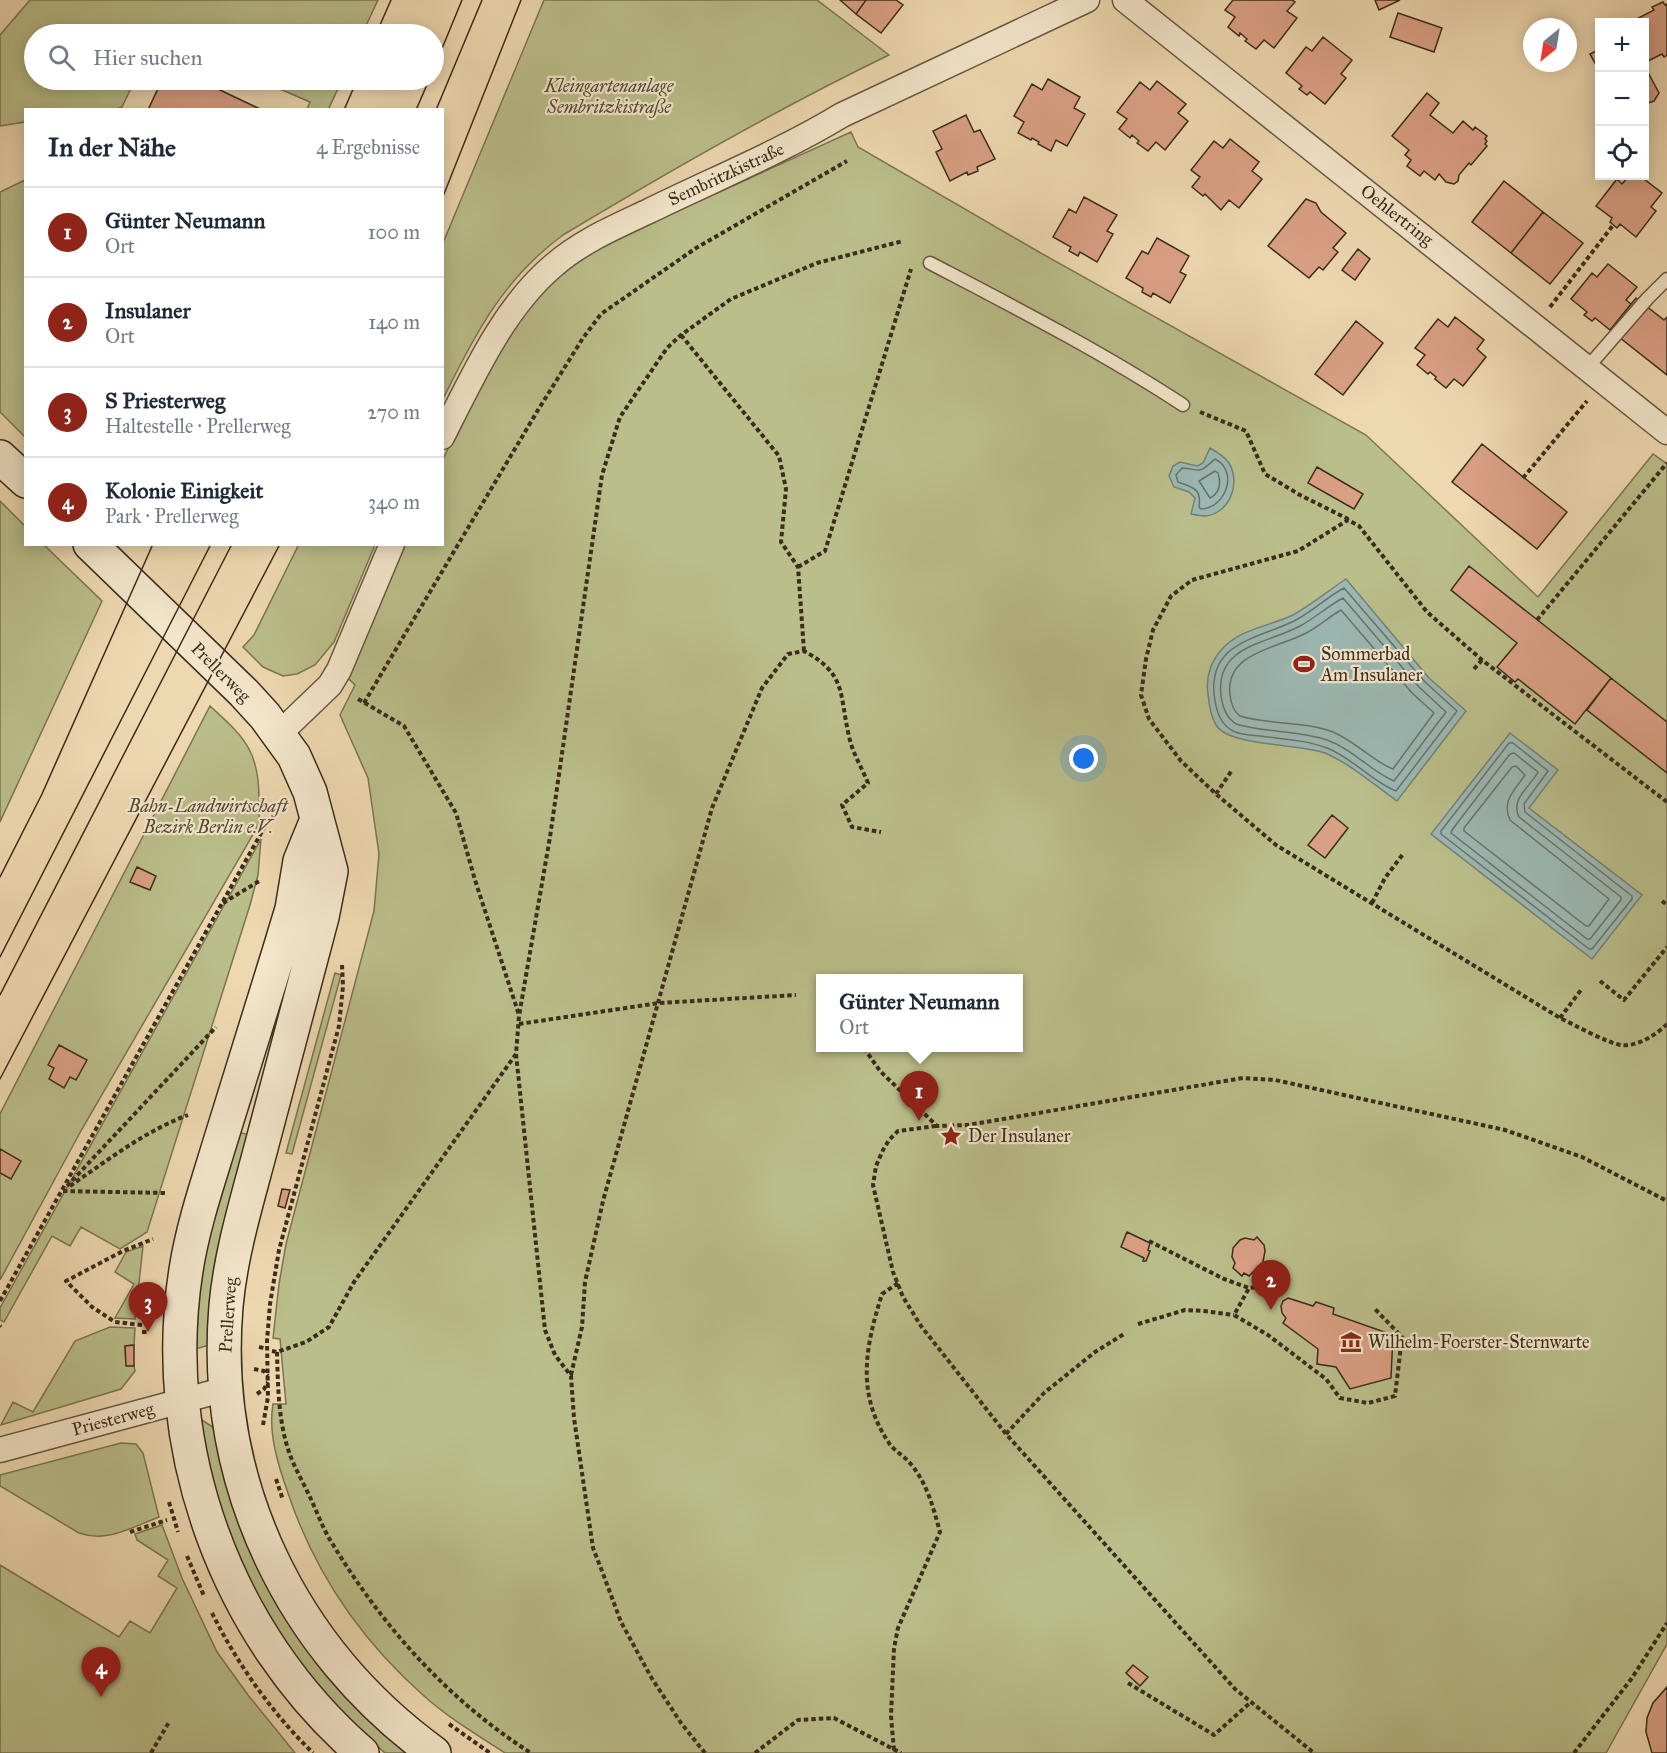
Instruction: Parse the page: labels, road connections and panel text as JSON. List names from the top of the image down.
{
  "streets": {
    "main road": ["Prellerweg"],
    "street": ["Sembritzkistraße", "Oehlertring", "Priesterweg"]
  },
  "crossings": [
    ["Prellerweg", "Priesterweg"]
  ],
  "parks": ["Kleingartenanlage Sembritzkistraße", "Bahn-Landwirtschaft Bezirk Berlin e.V."],
  "places": {
    "sports": ["Sommerbad Am Insulaner"],
    "place": ["Der Insulaner"],
    "museum": ["Wilhelm-Foerster-Sternwarte"]
  },
  "north": "bottom left",
  "page": {
    "map_buttons": ["+", "−"],
    "search": "Hier suchen",
    "heading": ["In der Nähe", "4 Ergebnisse"],
    "list": [
      {
        "mark": "1",
        "name": "Günter Neumann",
        "note": "Ort",
        "value": "100 m"
      },
      {
        "mark": "2",
        "name": "Insulaner",
        "note": "Ort",
        "value": "140 m"
      },
      {
        "mark": "3",
        "name": "S Priesterweg",
        "note": "Haltestelle · Prellerweg",
        "value": "270 m"
      },
      {
        "mark": "4",
        "name": "Kolonie Einigkeit",
        "note": "Park · Prellerweg",
        "value": "340 m"
      }
    ],
    "popup": ["Günter Neumann", "Ort"],
    "pins": [
      "1",
      "2",
      "3",
      "4"
    ]
  }
}
